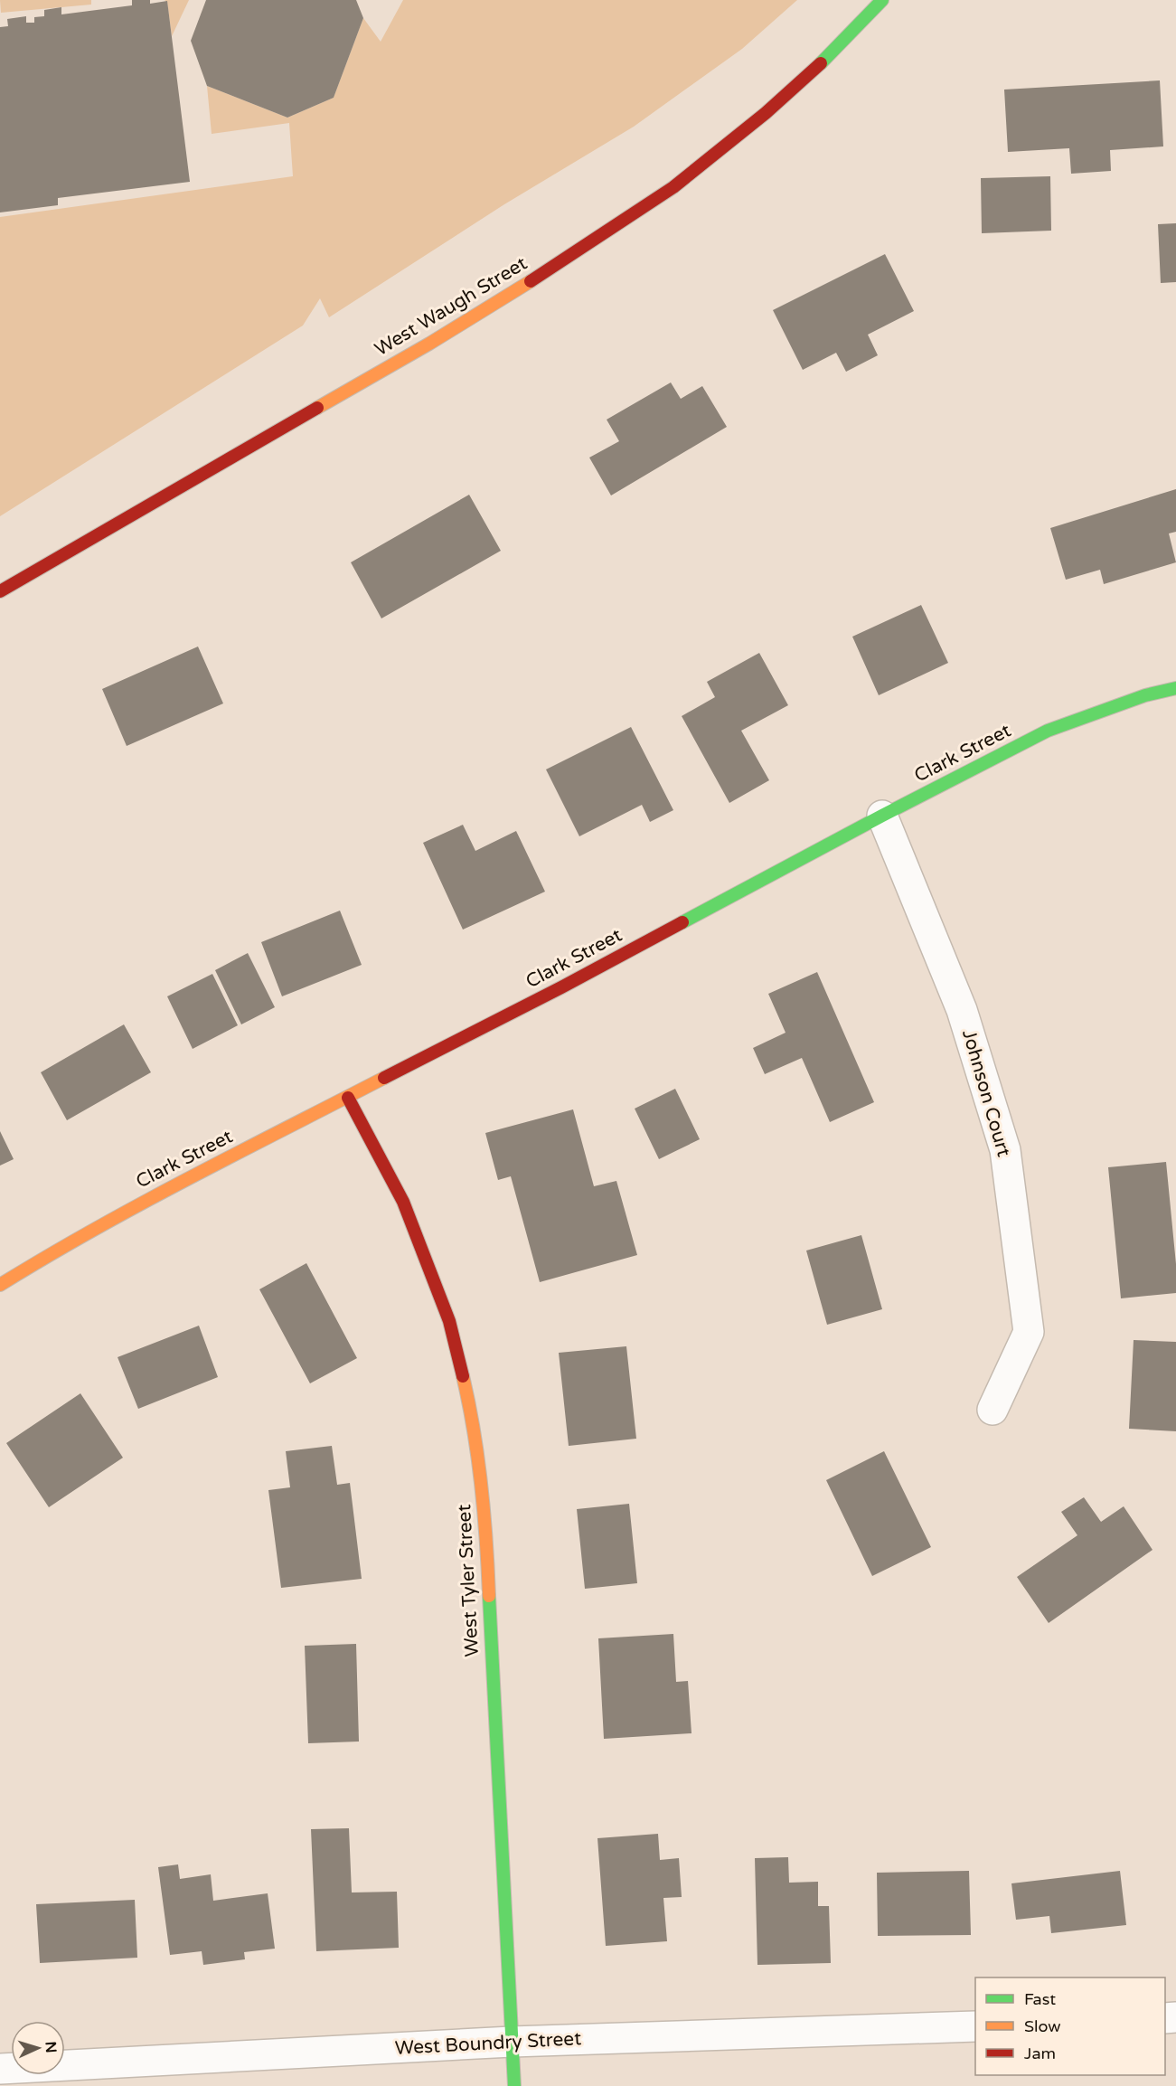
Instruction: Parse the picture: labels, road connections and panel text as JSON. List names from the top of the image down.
{
  "streets": {
    "street": [
      "West Waugh Street",
      "Clark Street",
      "Johnson Court",
      "West Tyler Street",
      "West Boundry Street"
    ]
  },
  "crossings": [
    ["Clark Street", "Johnson Court"],
    ["Clark Street", "West Tyler Street"],
    ["West Tyler Street", "West Boundry Street"]
  ],
  "legend": ["Fast", "Slow", "Jam"],
  "north": "right"
}
